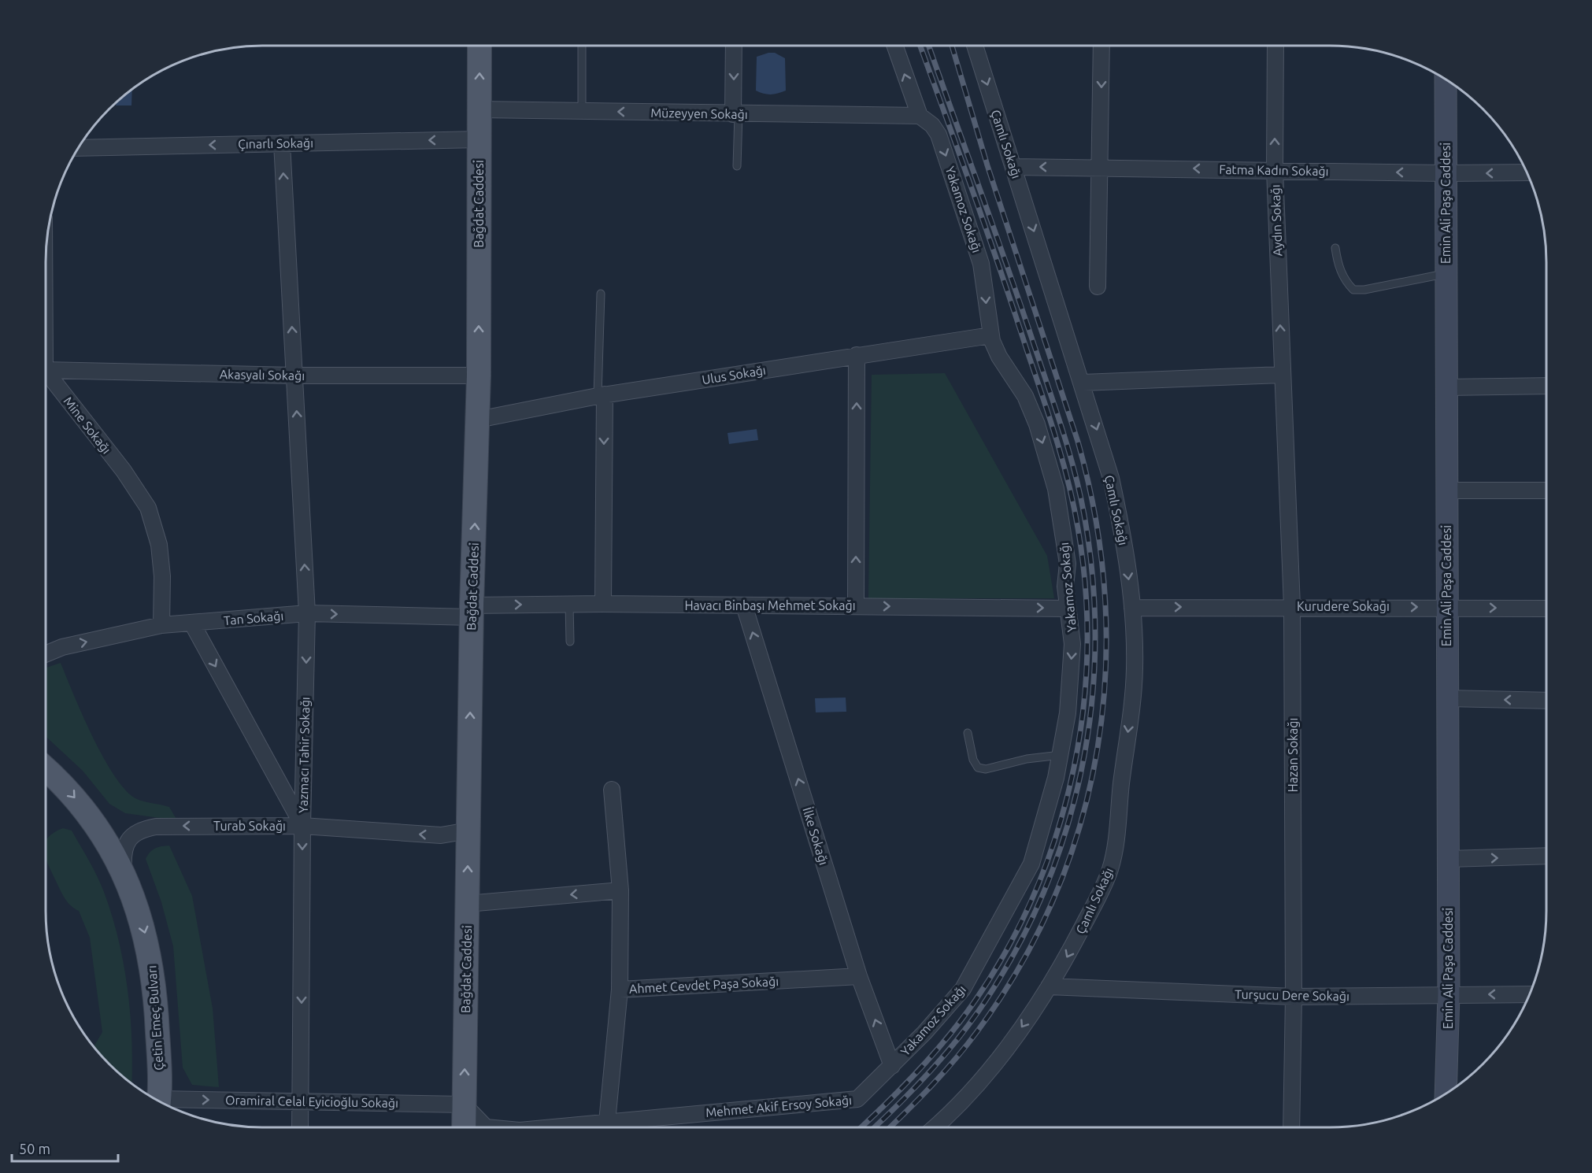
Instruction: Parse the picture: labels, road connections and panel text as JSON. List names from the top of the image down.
{
  "streets": {
    "main road": ["Bağdat Caddesi", "Çetin Emeç Bulvarı"],
    "street": [
      "Müzeyyen Sokağı",
      "Çınarlı Sokağı",
      "Çamlı Sokağı",
      "Fatma Kadın Sokağı",
      "Emin Ali Paşa Caddesi",
      "Yakamoz Sokağı",
      "Aydın Sokağı",
      "Akasyalı Sokağı",
      "Ulus Sokağı",
      "Mine Sokağı",
      "Havacı Binbaşı Mehmet Sokağı",
      "Kurudere Sokağı",
      "Tan Sokağı",
      "Yazmacı Tahir Sokağı",
      "Hazan Sokağı",
      "Turab Sokağı",
      "İlke Sokağı",
      "Ahmet Cevdet Paşa Sokağı",
      "Turşucu Dere Sokağı",
      "Oramiral Celal Eyicioğlu Sokağı",
      "Mehmet Akif Ersoy Sokağı"
    ]
  },
  "crossings": [
    ["Müzeyyen Sokağı", "Bağdat Caddesi"],
    ["Müzeyyen Sokağı", "Yakamoz Sokağı"],
    ["Çınarlı Sokağı", "Bağdat Caddesi"],
    ["Çınarlı Sokağı", "Yazmacı Tahir Sokağı"],
    ["Çamlı Sokağı", "Fatma Kadın Sokağı"],
    ["Çamlı Sokağı", "Kurudere Sokağı"],
    ["Çamlı Sokağı", "Turşucu Dere Sokağı"],
    ["Fatma Kadın Sokağı", "Emin Ali Paşa Caddesi"],
    ["Fatma Kadın Sokağı", "Aydın Sokağı"],
    ["Emin Ali Paşa Caddesi", "Kurudere Sokağı"],
    ["Emin Ali Paşa Caddesi", "Turşucu Dere Sokağı"],
    ["Bağdat Caddesi", "Akasyalı Sokağı"],
    ["Bağdat Caddesi", "Ulus Sokağı"],
    ["Bağdat Caddesi", "Havacı Binbaşı Mehmet Sokağı"],
    ["Bağdat Caddesi", "Tan Sokağı"],
    ["Bağdat Caddesi", "Turab Sokağı"],
    ["Bağdat Caddesi", "Oramiral Celal Eyicioğlu Sokağı"],
    ["Bağdat Caddesi", "Mehmet Akif Ersoy Sokağı"],
    ["Yakamoz Sokağı", "Ulus Sokağı"],
    ["Yakamoz Sokağı", "Havacı Binbaşı Mehmet Sokağı"],
    ["Yakamoz Sokağı", "İlke Sokağı"],
    ["Yakamoz Sokağı", "Mehmet Akif Ersoy Sokağı"],
    ["Aydın Sokağı", "Hazan Sokağı"],
    ["Akasyalı Sokağı", "Yazmacı Tahir Sokağı"],
    ["Mine Sokağı", "Tan Sokağı"],
    ["Havacı Binbaşı Mehmet Sokağı", "Tan Sokağı"],
    ["Havacı Binbaşı Mehmet Sokağı", "İlke Sokağı"],
    ["Kurudere Sokağı", "Hazan Sokağı"],
    ["Tan Sokağı", "Yazmacı Tahir Sokağı"],
    ["Yazmacı Tahir Sokağı", "Turab Sokağı"],
    ["Yazmacı Tahir Sokağı", "Oramiral Celal Eyicioğlu Sokağı"],
    ["Hazan Sokağı", "Turşucu Dere Sokağı"],
    ["Turab Sokağı", "Çetin Emeç Bulvarı"],
    ["İlke Sokağı", "Ahmet Cevdet Paşa Sokağı"],
    ["İlke Sokağı", "Mehmet Akif Ersoy Sokağı"],
    ["Oramiral Celal Eyicioğlu Sokağı", "Mehmet Akif Ersoy Sokağı"]
  ],
  "one_way": [
    "Müzeyyen Sokağı",
    "Çınarlı Sokağı",
    "Çamlı Sokağı",
    "Fatma Kadın Sokağı",
    "Bağdat Caddesi",
    "Yakamoz Sokağı",
    "Aydın Sokağı",
    "Havacı Binbaşı Mehmet Sokağı",
    "Tan Sokağı",
    "Turab Sokağı",
    "İlke Sokağı",
    "Çetin Emeç Bulvarı",
    "Oramiral Celal Eyicioğlu Sokağı"
  ],
  "scale_bar": "50 m"
}
